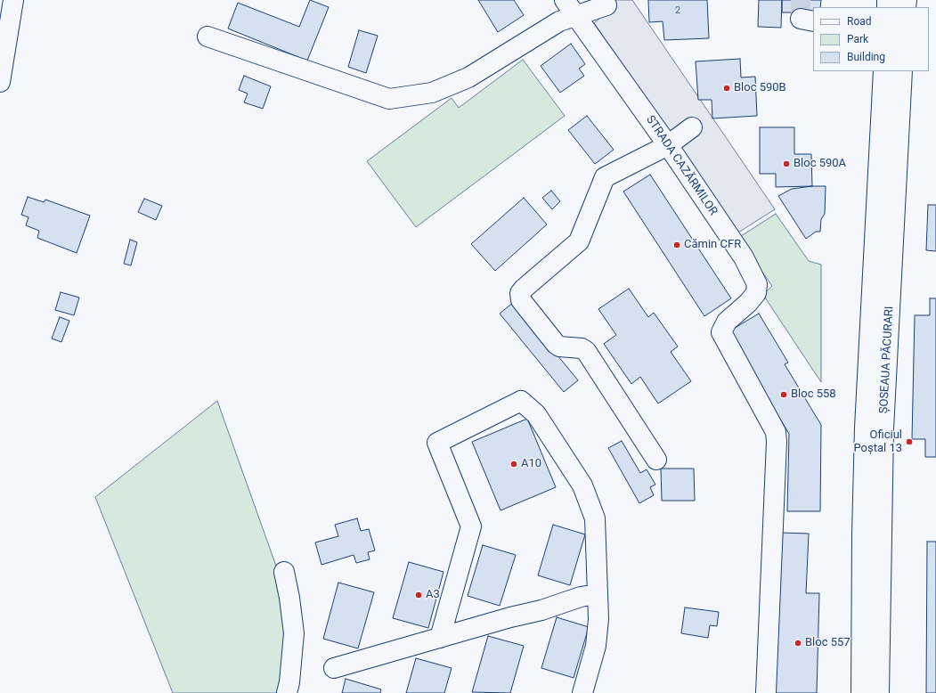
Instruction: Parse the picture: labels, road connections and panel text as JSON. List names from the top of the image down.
{
  "streets": {
    "street": ["STRADA CAZĂRMILOR", "ȘOSEAUA PĂCURARI"]
  },
  "places": [
    "Bloc 590B",
    "Bloc 590A",
    "Cămin CFR",
    "Bloc 558",
    "Oficiul Poștal 13",
    "A10",
    "A3",
    "Bloc 557"
  ],
  "house_numbers": ["2"],
  "legend": ["Road", "Park", "Building"]
}
